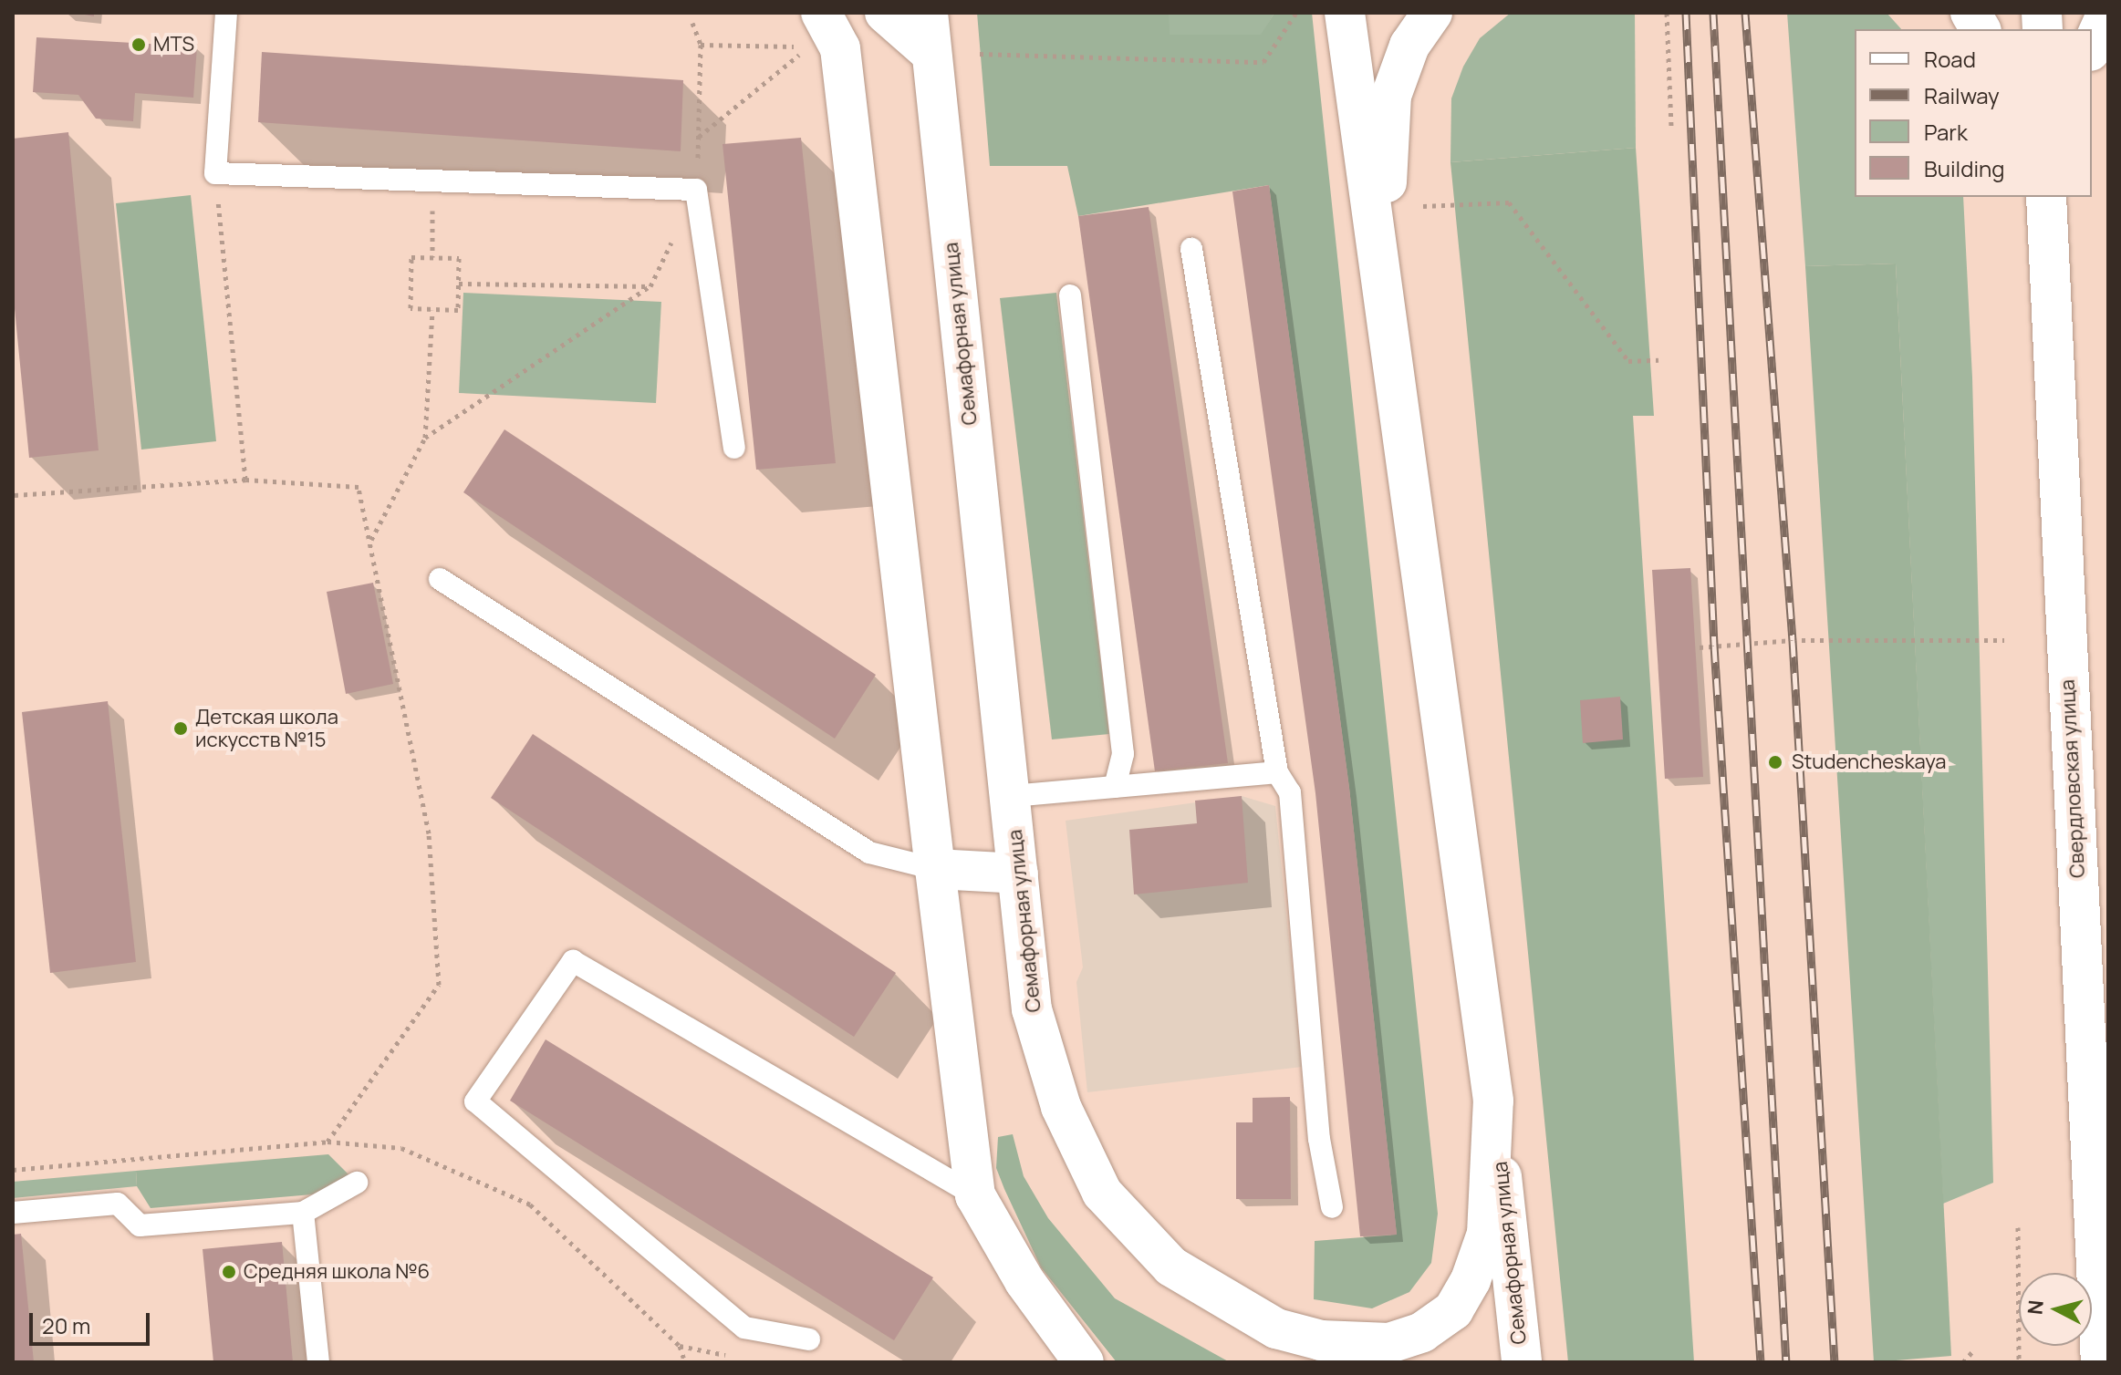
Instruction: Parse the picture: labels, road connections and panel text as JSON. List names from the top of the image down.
{
  "streets": {
    "main road": ["Семафорная улица", "Свердловская улица"]
  },
  "places": [
    "MTS",
    "Детская школа искусств №15",
    "Studencheskaya",
    "Средняя школа №6"
  ],
  "legend": [
    "Road",
    "Railway",
    "Park",
    "Building"
  ],
  "scale_bar": "20 m",
  "north": "left"
}
